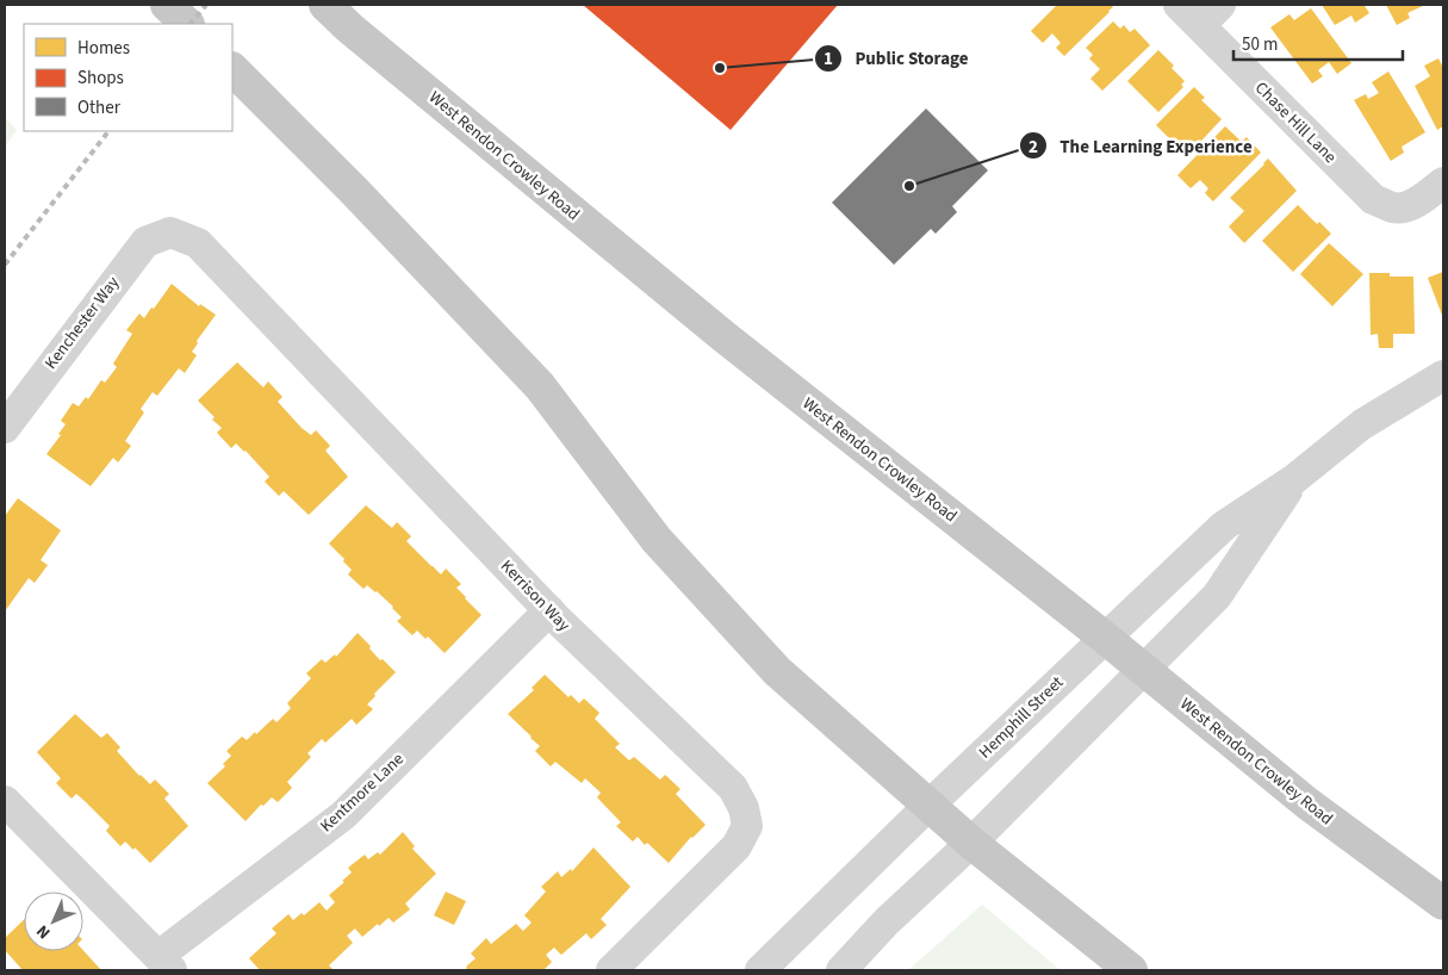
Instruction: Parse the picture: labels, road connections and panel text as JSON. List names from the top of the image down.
{
  "streets": {
    "main road": ["West Rendon Crowley Road"],
    "street": [
      "Chase Hill Lane",
      "Kenchester Way",
      "Kerrison Way",
      "Hemphill Street",
      "Kentmore Lane"
    ]
  },
  "crossings": [
    ["West Rendon Crowley Road", "Hemphill Street"],
    ["Kenchester Way", "Kerrison Way"],
    ["Kerrison Way", "Kentmore Lane"]
  ],
  "places": ["Public Storage", "The Learning Experience"],
  "legend": ["Homes", "Shops", "Other"],
  "scale_bar": "50 m",
  "north": "bottom left"
}
